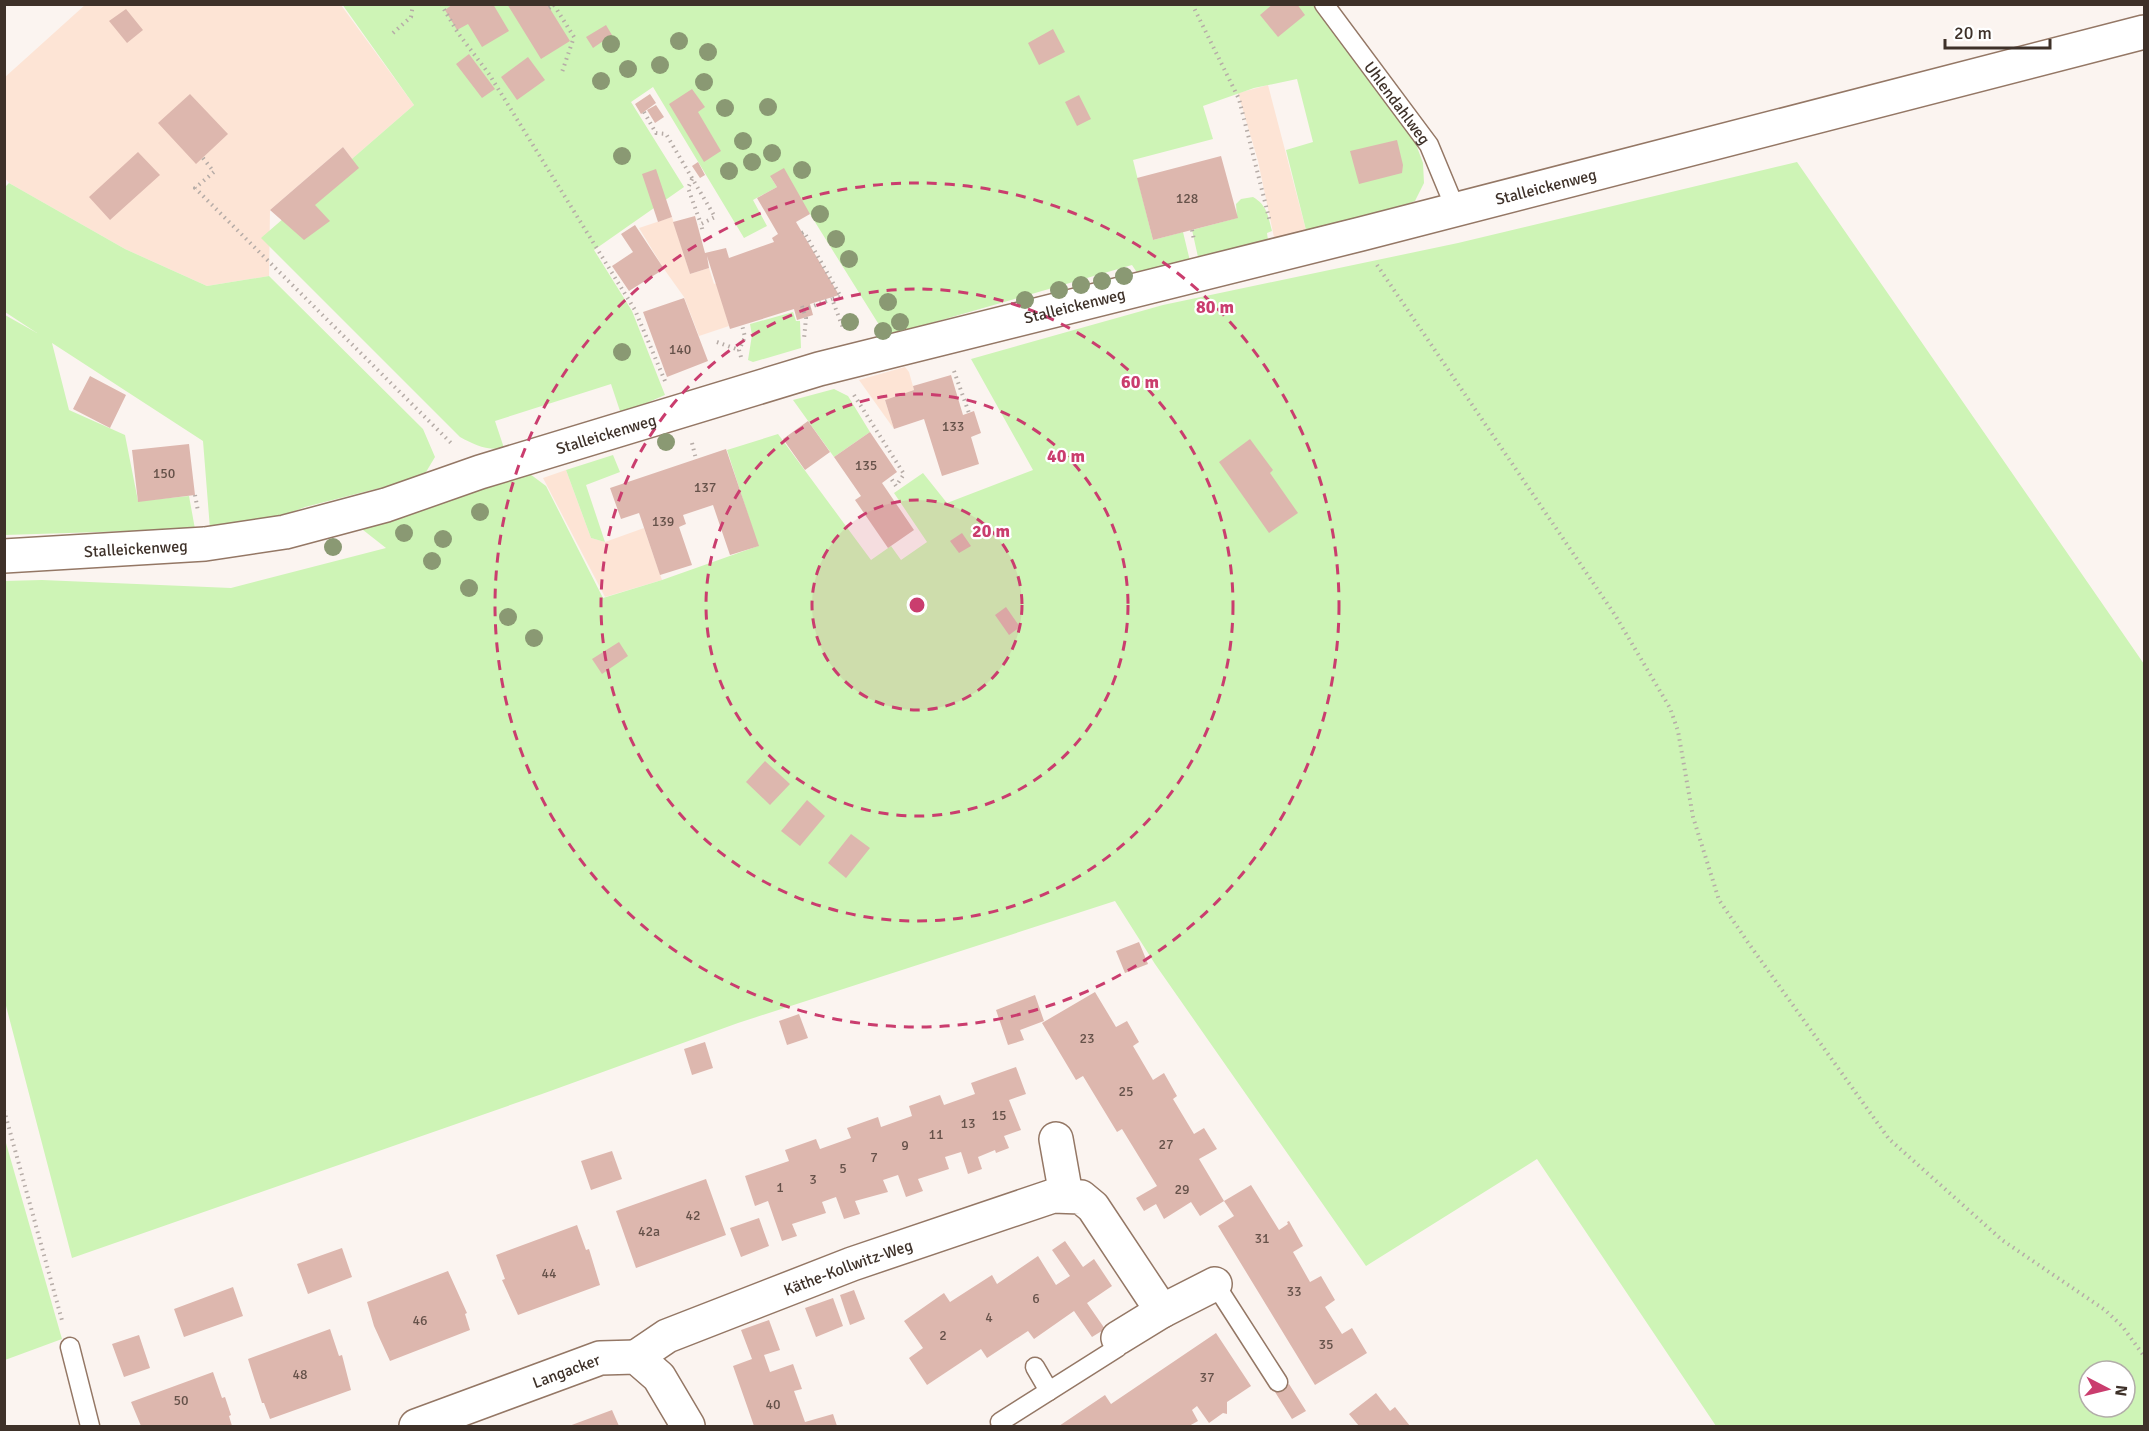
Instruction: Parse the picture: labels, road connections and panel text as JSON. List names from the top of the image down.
{
  "streets": {
    "street": ["Stalleickenweg", "Käthe-Kollwitz-Weg", "Langacker"],
    "lane": ["Uhlendahlweg"]
  },
  "crossings": [
    ["Uhlendahlweg", "Stalleickenweg"],
    ["Käthe-Kollwitz-Weg", "Langacker"]
  ],
  "house_numbers": [
    "128",
    "140",
    "133",
    "135",
    "150",
    "137",
    "139",
    "23",
    "25",
    "15",
    "13",
    "11",
    "27",
    "9",
    "7",
    "5",
    "3",
    "1",
    "29",
    "42",
    "42a",
    "31",
    "44",
    "33",
    "6",
    "4",
    "46",
    "2",
    "35",
    "48",
    "37",
    "50",
    "40"
  ],
  "scale_bar": "20 m",
  "north": "right",
  "rings": [
    "80 m",
    "60 m",
    "40 m",
    "20 m"
  ]
}
